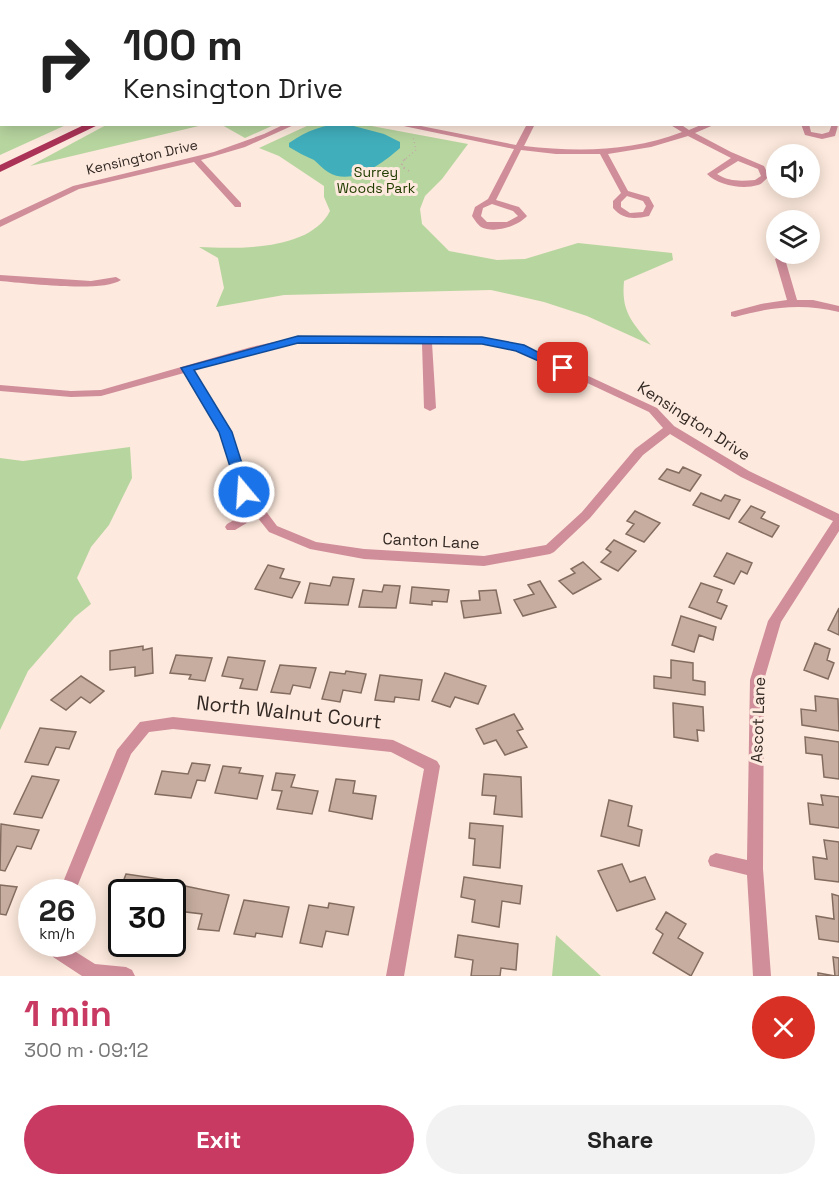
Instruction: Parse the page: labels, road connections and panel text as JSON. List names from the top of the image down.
{
  "streets": {
    "street": [
      "Kensington Drive",
      "Canton Lane",
      "North Walnut Court",
      "Ascot Lane"
    ]
  },
  "crossings": [
    ["Kensington Drive", "Canton Lane"],
    ["Kensington Drive", "Ascot Lane"]
  ],
  "parks": ["Surrey Woods Park"],
  "page": {
    "turn": ["100 m", "Kensington Drive"],
    "speed": "26 km/h",
    "limit": "30",
    "heading": ["1 min", "300 m · 09:12"],
    "buttons": ["Exit", "Share"]
  }
}
